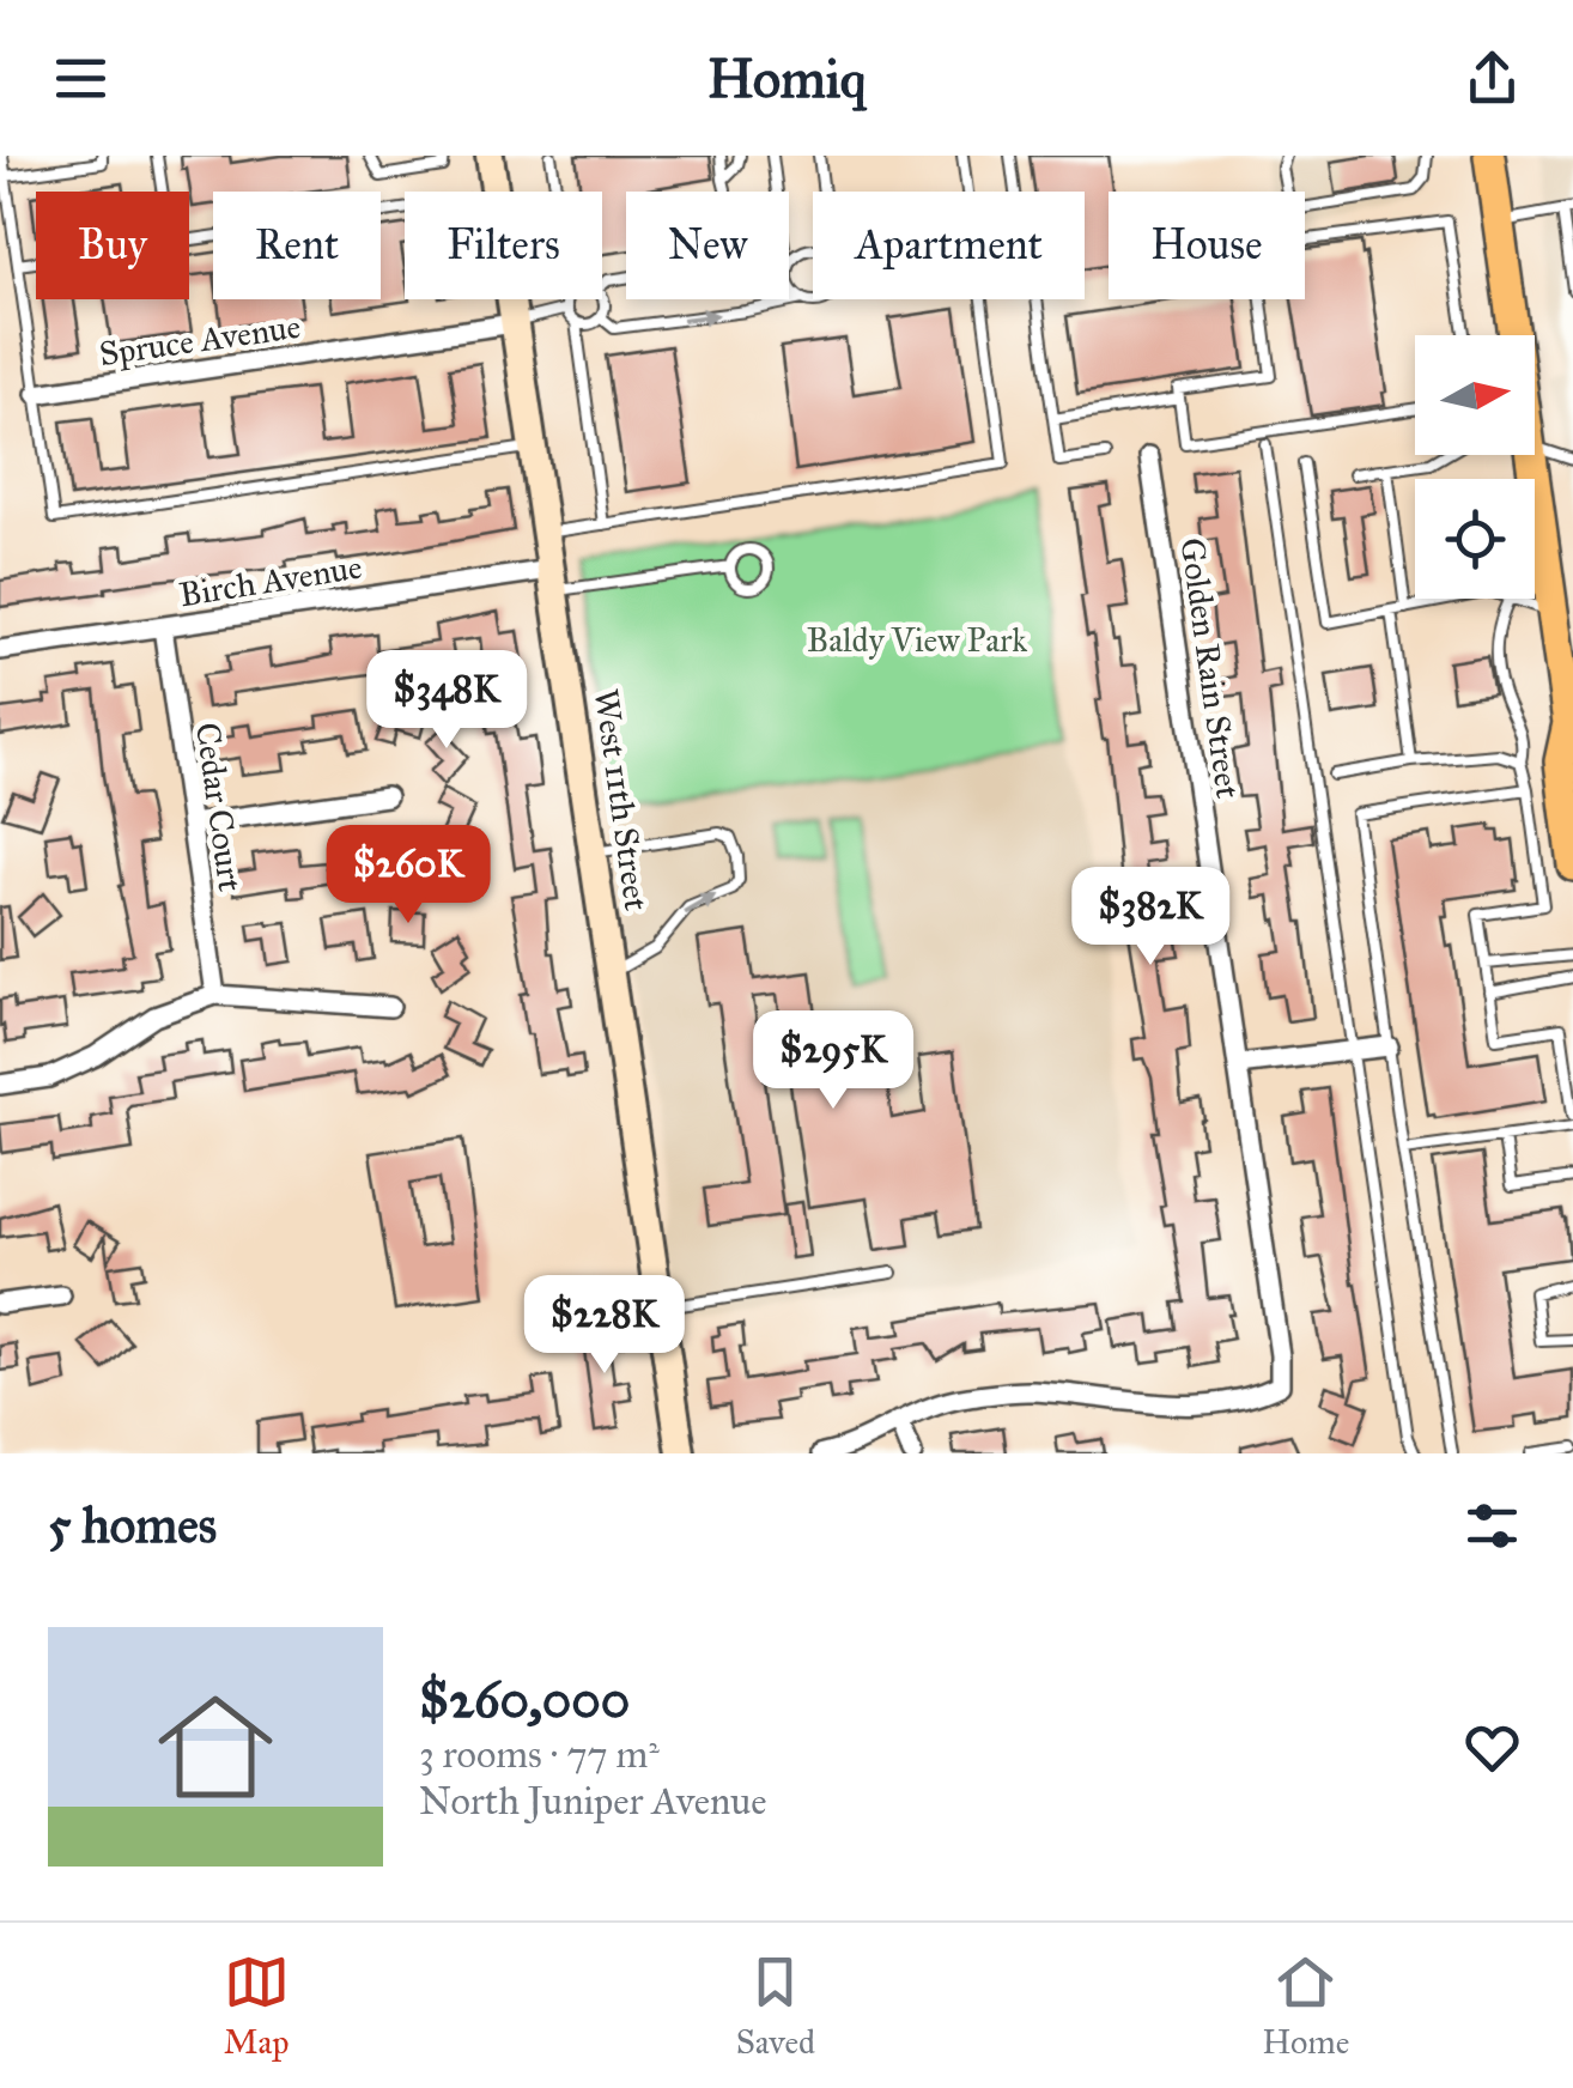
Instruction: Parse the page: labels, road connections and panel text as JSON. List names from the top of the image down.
{
  "streets": {
    "street": [
      "Spruce Avenue",
      "Birch Avenue",
      "Golden Rain Street",
      "West 11th Street",
      "Cedar Court"
    ]
  },
  "crossings": [
    ["Spruce Avenue", "West 11th Street"],
    ["Birch Avenue", "West 11th Street"],
    ["Birch Avenue", "Cedar Court"]
  ],
  "parks": ["Baldy View Park"],
  "north": "right",
  "page": {
    "header": "Homiq",
    "chip": [
      "Buy",
      "Rent",
      "Filters",
      "New",
      "Apartment",
      "House"
    ],
    "price": [
      "$348K",
      "$260K",
      "$382K",
      "$295K",
      "$228K"
    ],
    "heading": "5 homes",
    "list": [
      {
        "name": "$260,000",
        "note": "3 rooms · 77 m² · North Juniper Avenue"
      }
    ],
    "tabs": ["Map", "Saved", "Home"]
  }
}
